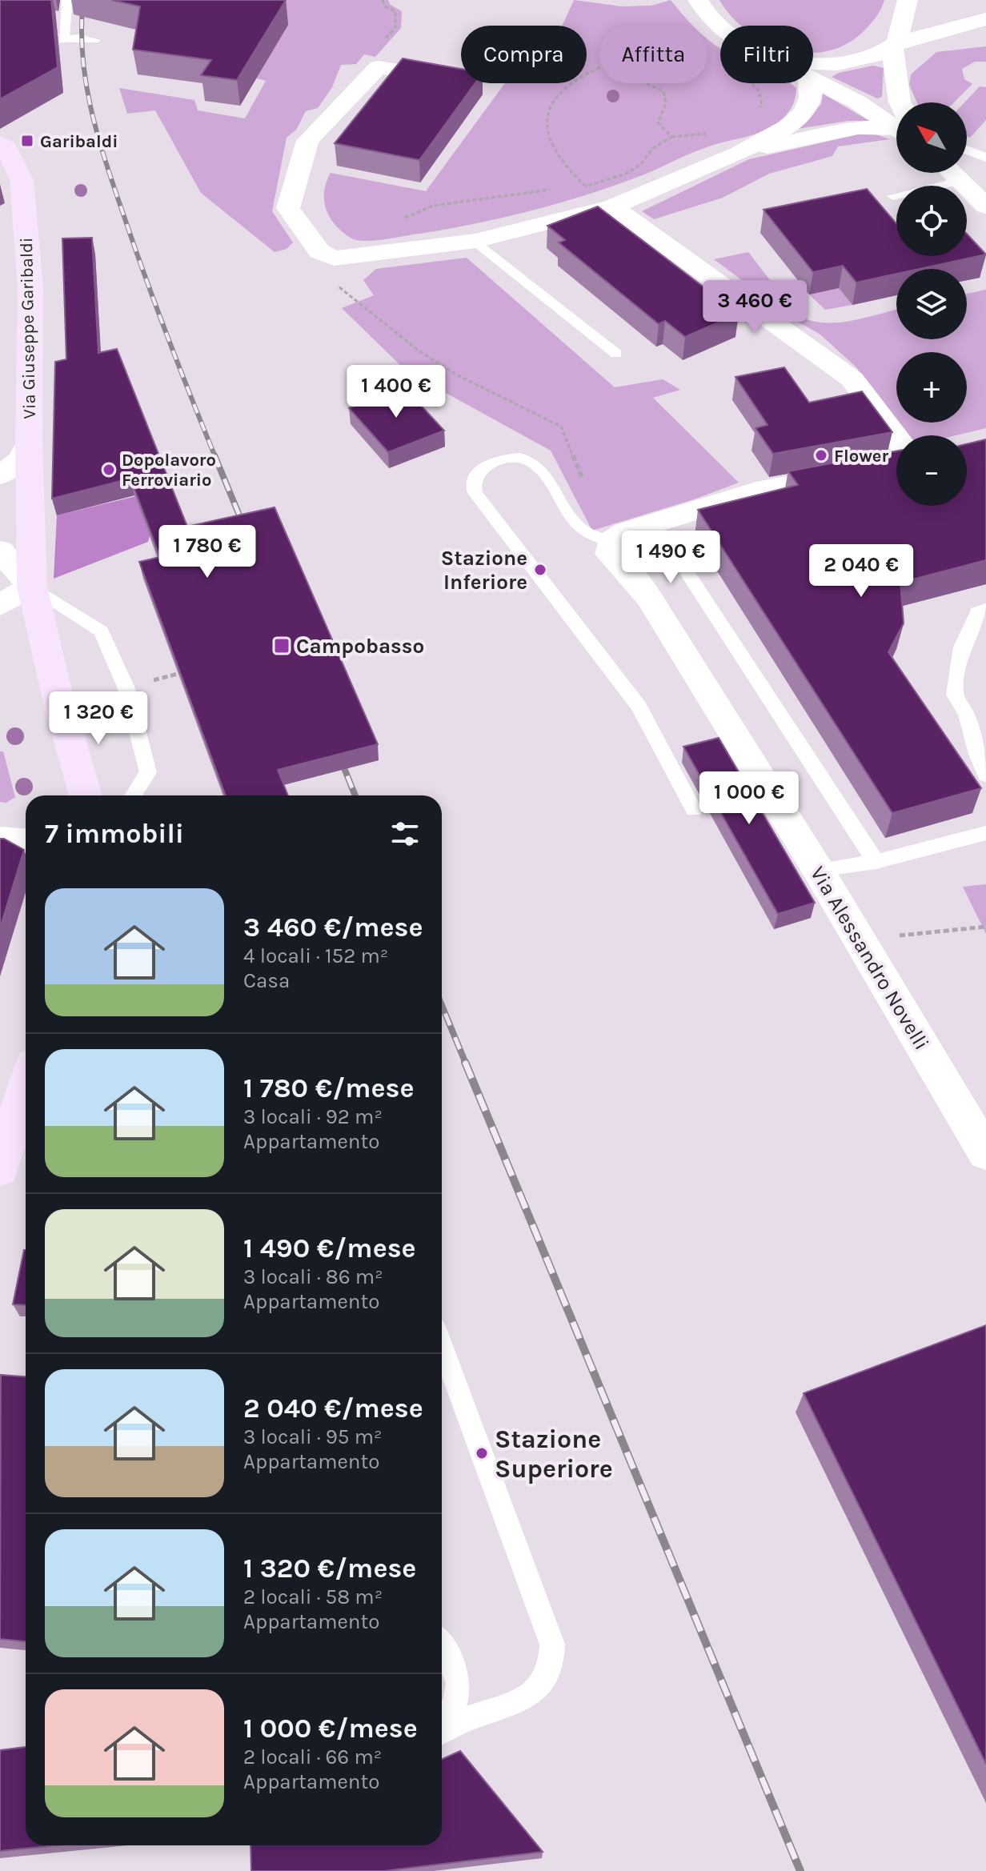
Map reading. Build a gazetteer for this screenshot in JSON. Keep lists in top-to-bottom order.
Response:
{
  "streets": {
    "main road": ["Via Giuseppe Garibaldi"],
    "street": ["Via Alessandro Novelli"]
  },
  "places": {
    "transit": ["Garibaldi", "Campobasso"],
    "other": [
      "Flower",
      "Dopolavoro Ferroviario",
      "Stazione Inferiore",
      "Stazione Superiore"
    ]
  },
  "north": "top left",
  "page": {
    "chip": ["Compra", "Affitta", "Filtri"],
    "map_buttons": ["+", "−"],
    "price": [
      "3 460 €",
      "1 400 €",
      "1 780 €",
      "1 490 €",
      "2 040 €",
      "1 320 €",
      "1 000 €"
    ],
    "heading": "7 immobili",
    "list": [
      {
        "name": "3 460 €/mese",
        "note": "4 locali · 152 m² · Casa"
      },
      {
        "name": "1 780 €/mese",
        "note": "3 locali · 92 m² · Appartamento"
      },
      {
        "name": "1 490 €/mese",
        "note": "3 locali · 86 m² · Appartamento"
      },
      {
        "name": "2 040 €/mese",
        "note": "3 locali · 95 m² · Appartamento"
      },
      {
        "name": "1 320 €/mese",
        "note": "2 locali · 58 m² · Appartamento"
      },
      {
        "name": "1 000 €/mese",
        "note": "2 locali · 66 m² · Appartamento"
      }
    ]
  }
}
